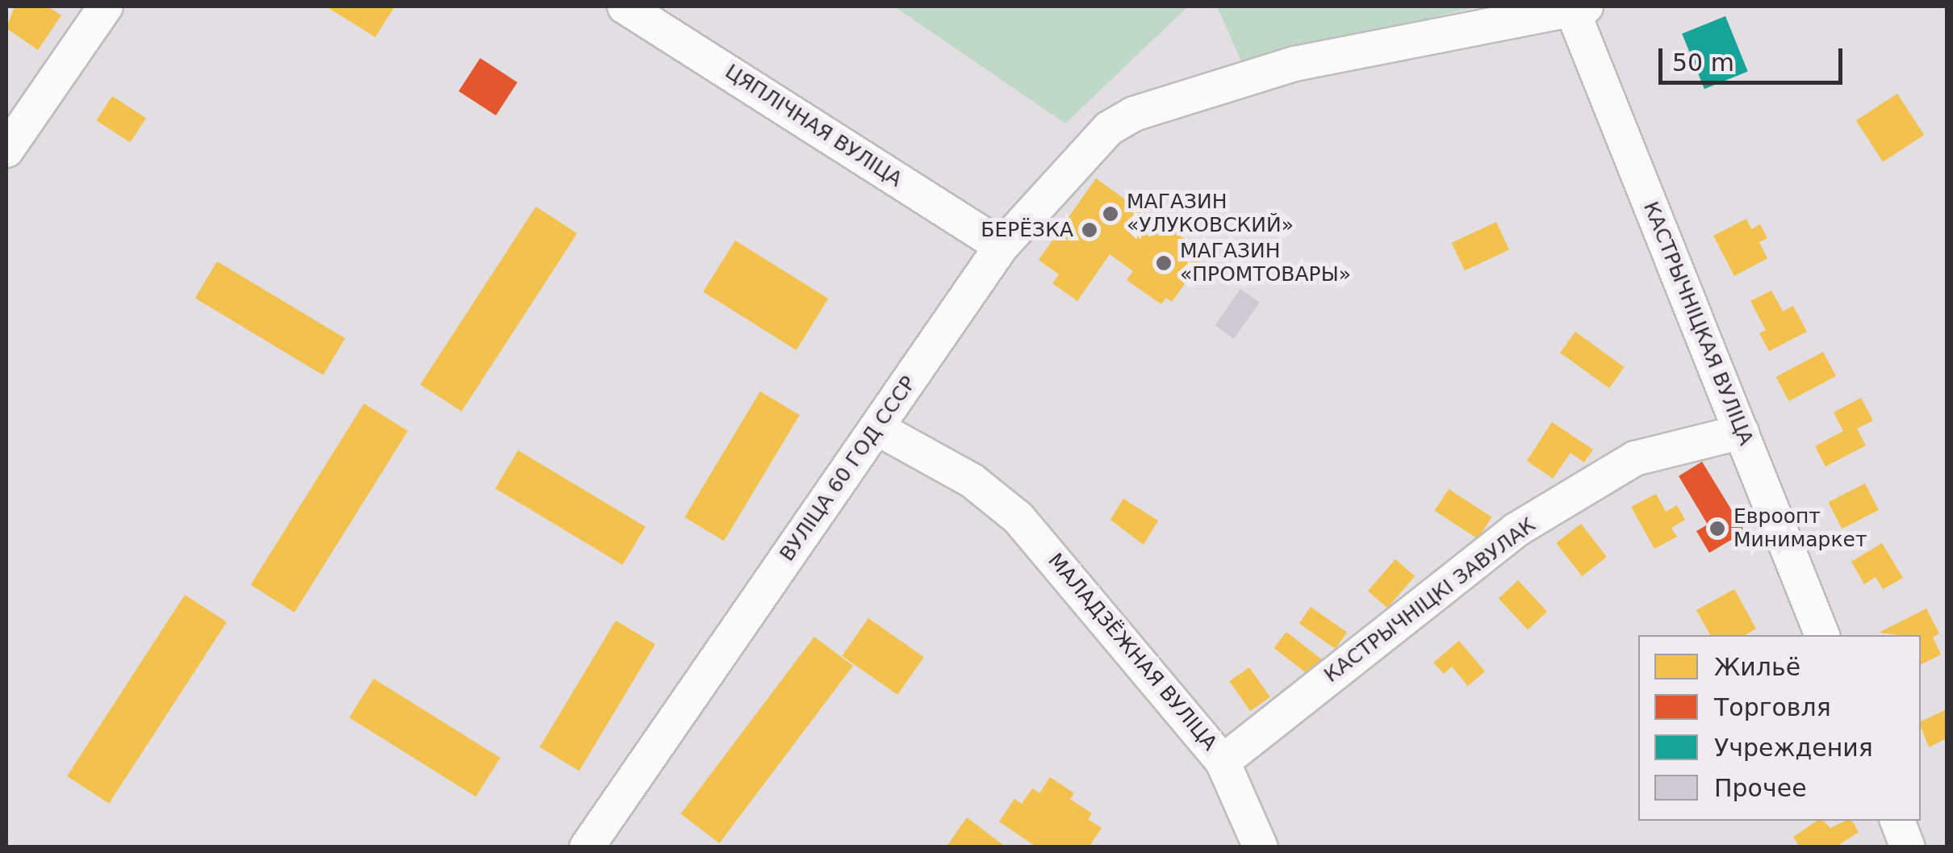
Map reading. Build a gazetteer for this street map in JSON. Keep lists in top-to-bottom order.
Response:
{
  "streets": {
    "street": [
      "ЦЯПЛІЧНАЯ ВУЛІЦА",
      "КАСТРЫЧНІЦКАЯ ВУЛІЦА",
      "ВУЛІЦА 60 ГОД СССР",
      "КАСТРЫЧНІЦКІ ЗАВУЛАК",
      "МАЛАДЗЁЖНАЯ ВУЛІЦА"
    ]
  },
  "crossings": [
    ["ЦЯПЛІЧНАЯ ВУЛІЦА", "ВУЛІЦА 60 ГОД СССР"],
    ["КАСТРЫЧНІЦКАЯ ВУЛІЦА", "ВУЛІЦА 60 ГОД СССР"],
    ["КАСТРЫЧНІЦКАЯ ВУЛІЦА", "КАСТРЫЧНІЦКІ ЗАВУЛАК"],
    ["ВУЛІЦА 60 ГОД СССР", "МАЛАДЗЁЖНАЯ ВУЛІЦА"],
    ["КАСТРЫЧНІЦКІ ЗАВУЛАК", "МАЛАДЗЁЖНАЯ ВУЛІЦА"]
  ],
  "places": [
    "МАГАЗИН «УЛУКОВСКИЙ»",
    "БЕРЁЗКА",
    "МАГАЗИН «ПРОМТОВАРЫ»",
    "Евроопт Минимаркет"
  ],
  "legend": [
    "Жильё",
    "Торговля",
    "Учреждения",
    "Прочее"
  ],
  "scale_bar": "50 m"
}
